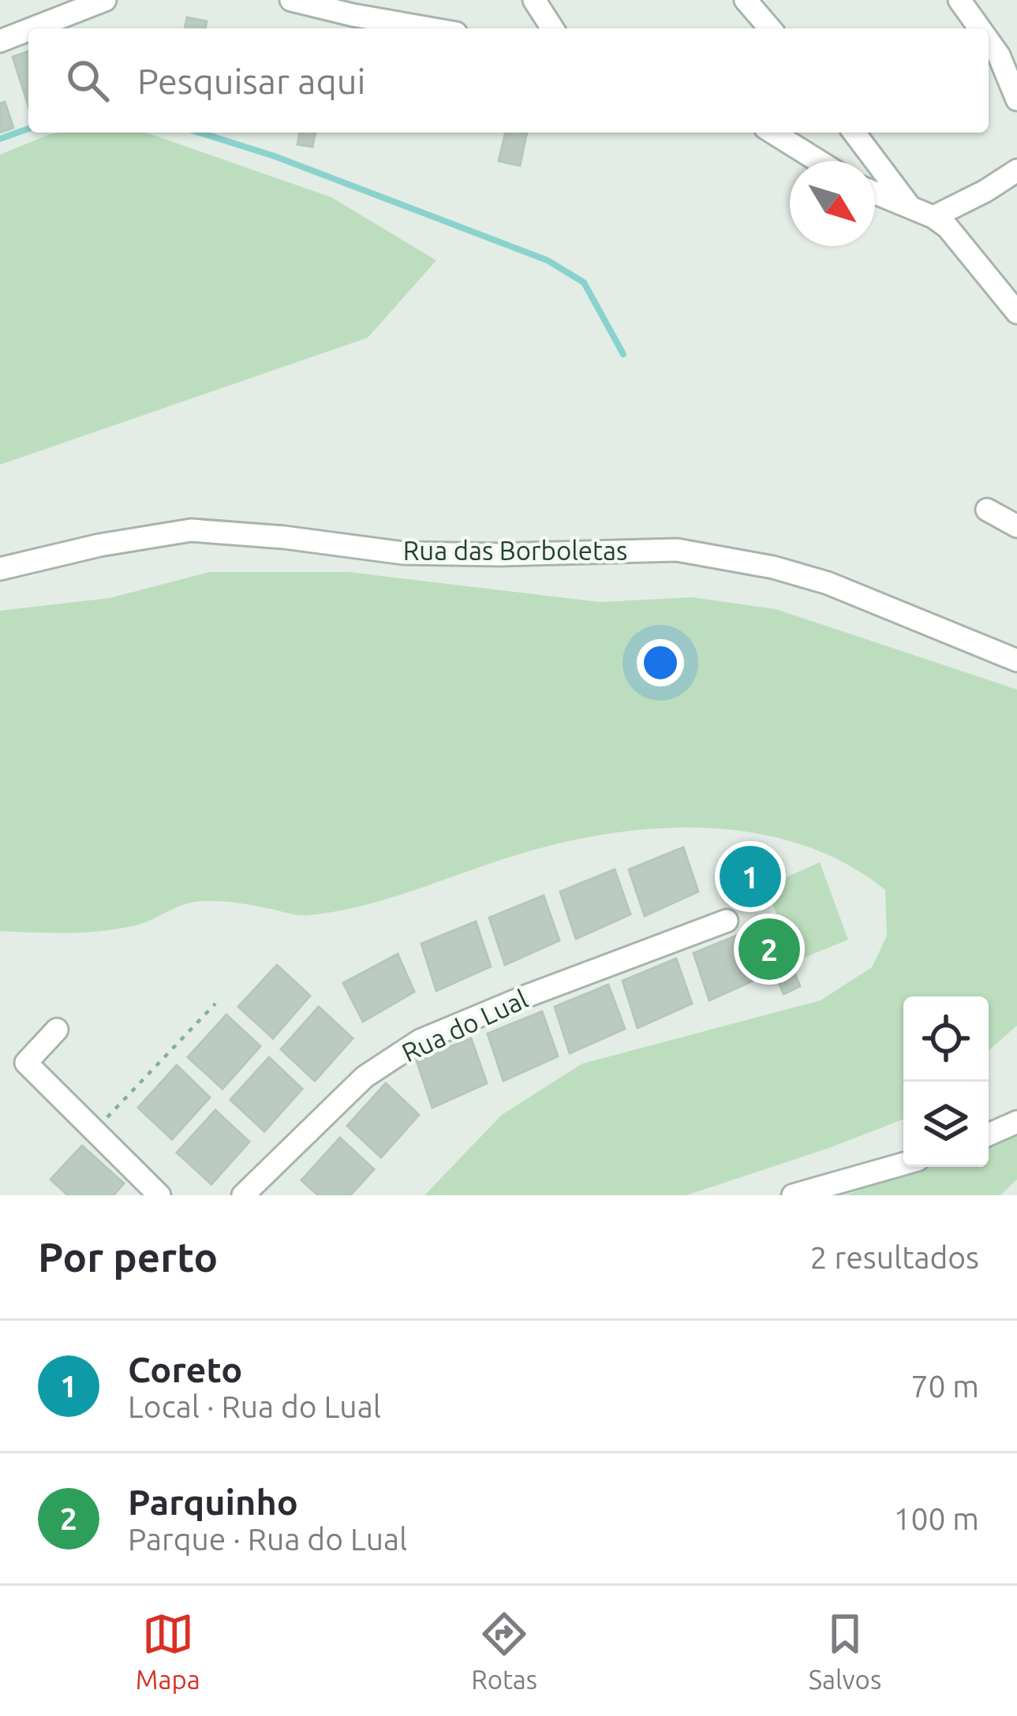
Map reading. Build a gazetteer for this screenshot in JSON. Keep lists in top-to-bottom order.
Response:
{
  "streets": {
    "street": ["Rua das Borboletas", "Rua do Lual"]
  },
  "north": "bottom right",
  "page": {
    "search": "Pesquisar aqui",
    "pins": ["1", "2"],
    "heading": ["Por perto", "2 resultados"],
    "list": [
      {
        "mark": "1",
        "name": "Coreto",
        "note": "Local · Rua do Lual",
        "value": "70 m"
      },
      {
        "mark": "2",
        "name": "Parquinho",
        "note": "Parque · Rua do Lual",
        "value": "100 m"
      }
    ],
    "nav": ["Mapa", "Rotas", "Salvos"]
  }
}
